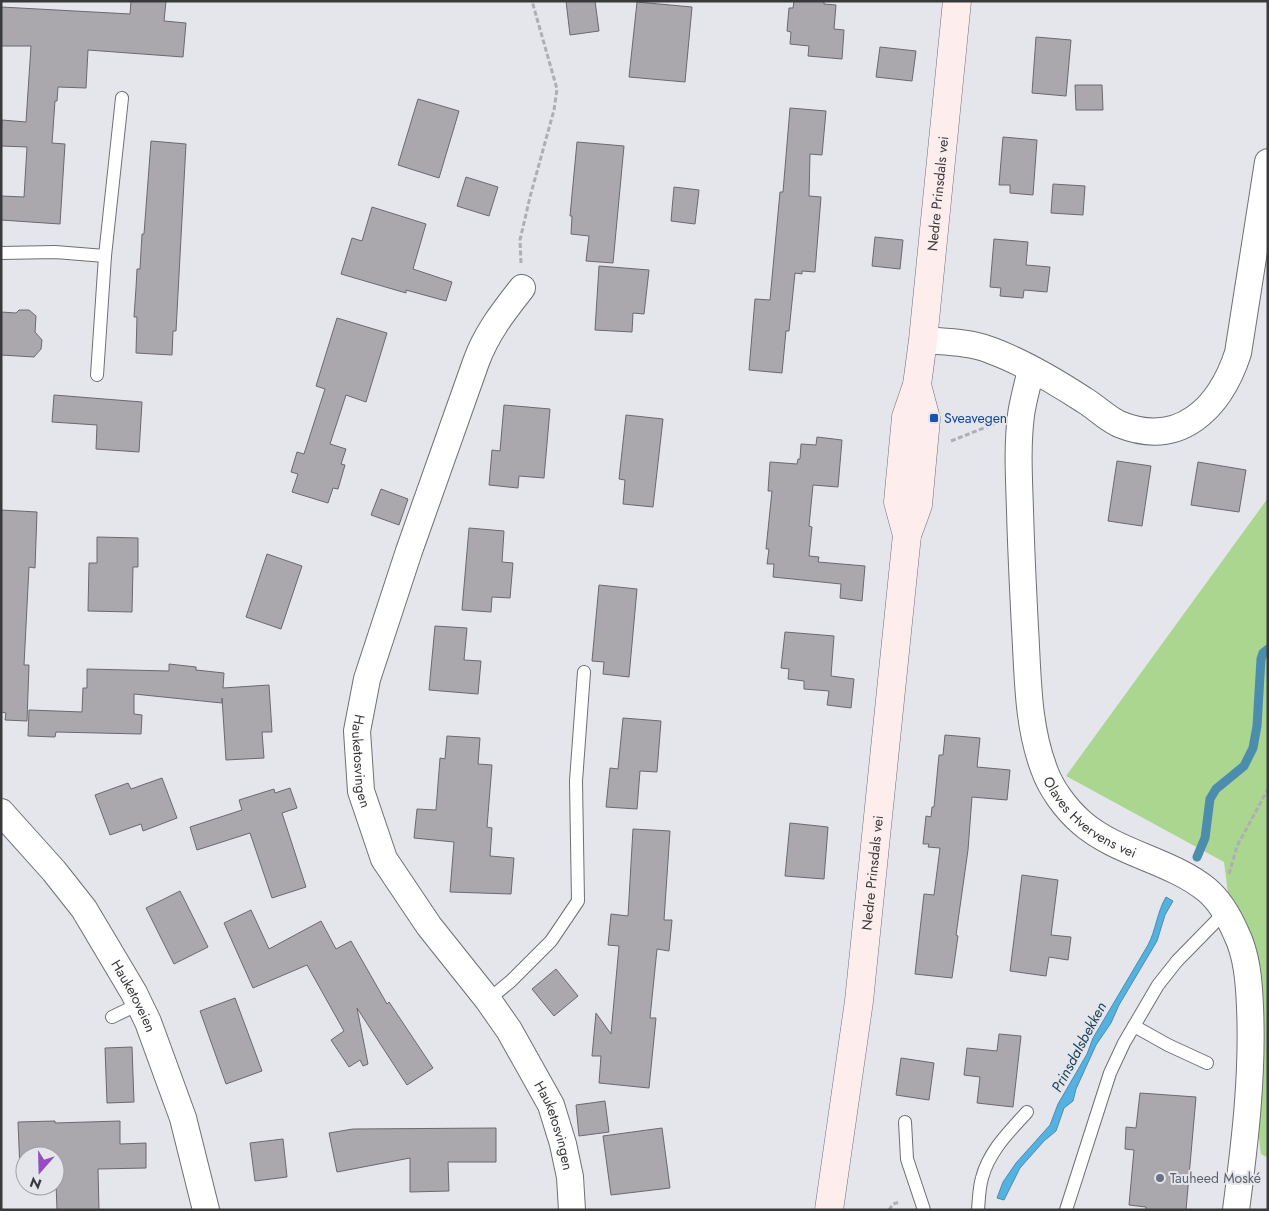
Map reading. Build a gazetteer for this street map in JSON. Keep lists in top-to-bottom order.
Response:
{
  "streets": {
    "main road": ["Nedre Prinsdals vei"],
    "street": ["Hauketosvingen", "Olaves Hvervens vei", "Hauketoveien"]
  },
  "water": ["Prinsdalsbekken"],
  "places": {
    "transit": ["Sveavegen"],
    "other": ["Tauheed Moské"]
  },
  "north": "bottom"
}
